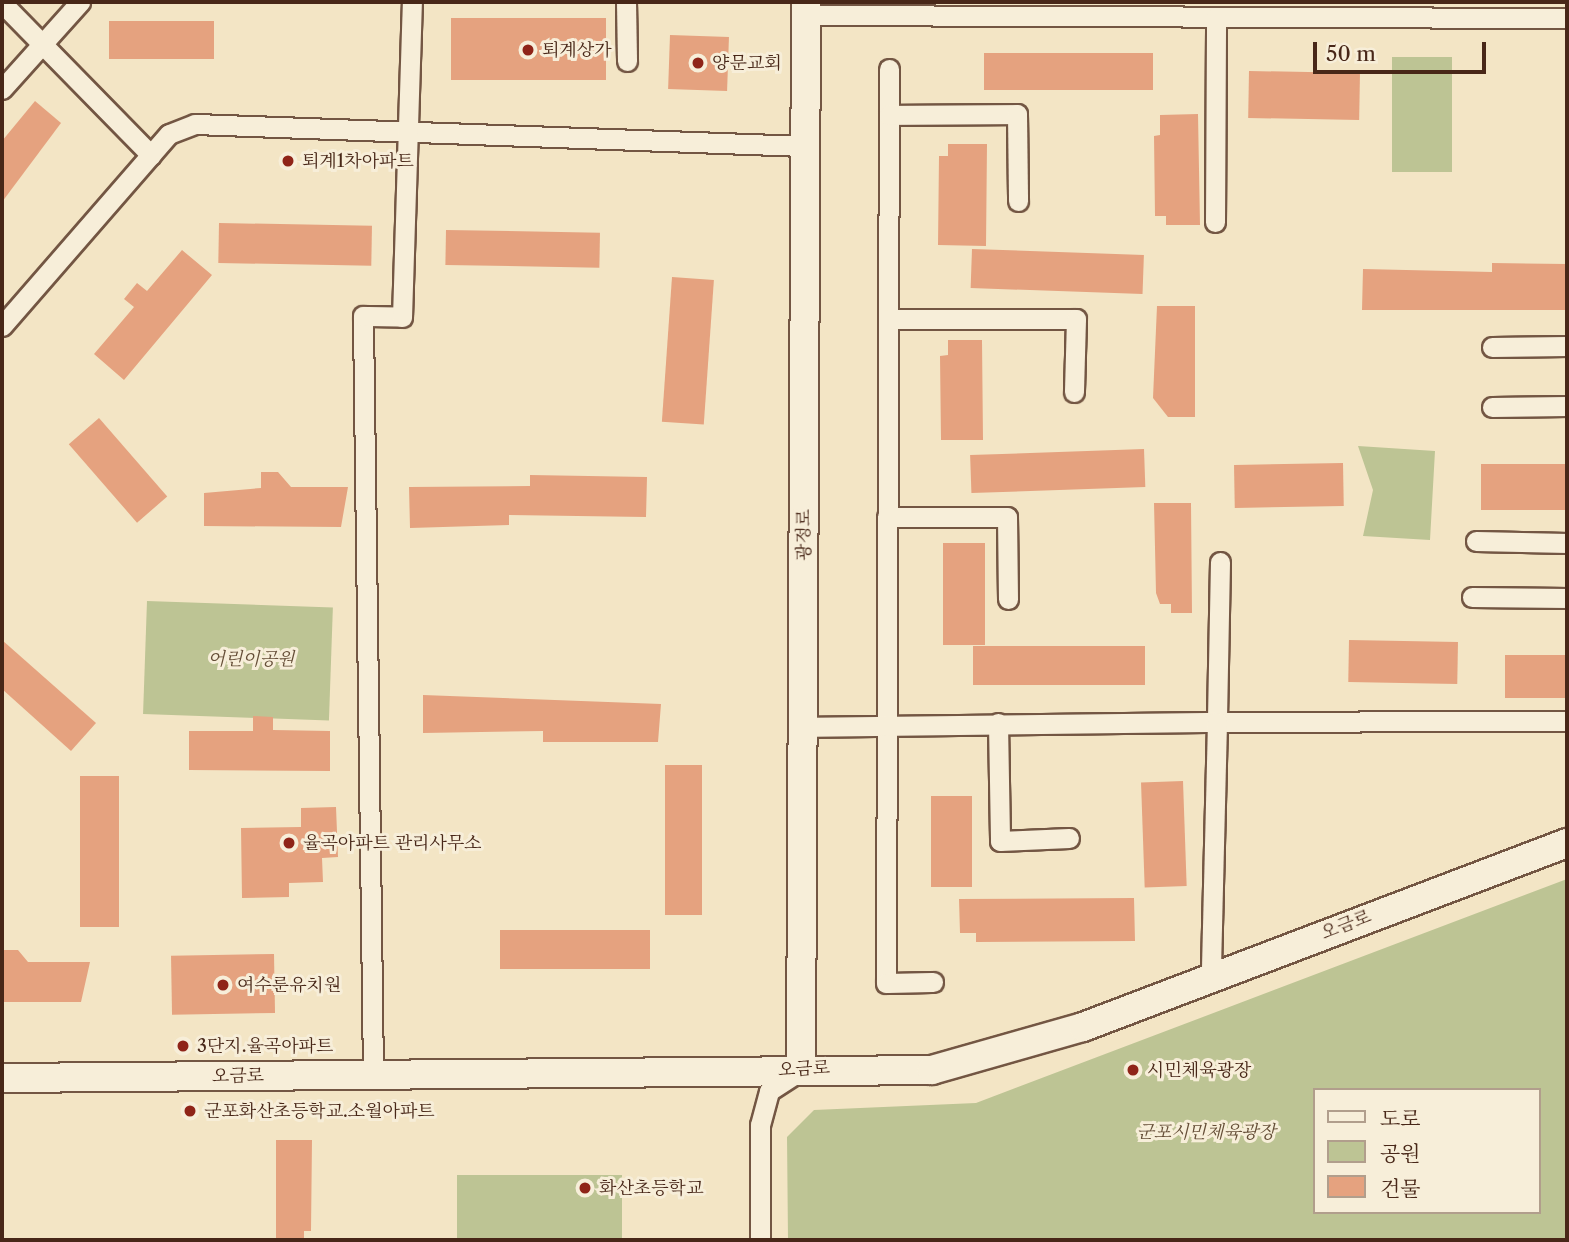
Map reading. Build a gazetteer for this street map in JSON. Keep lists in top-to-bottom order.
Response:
{
  "streets": {
    "street": ["광정로", "오금로"]
  },
  "crossings": [
    ["광정로", "오금로"]
  ],
  "parks": ["어린이공원", "군포시민체육광장"],
  "places": [
    "퇴계상가",
    "양문교회",
    "퇴계1차아파트",
    "율곡아파트 관리사무소",
    "여수룬유치원",
    "3단지.율곡아파트",
    "시민체육광장",
    "군포화산초등학교.소월아파트",
    "화산초등학교"
  ],
  "legend": ["도로", "공원", "건물"],
  "scale_bar": "50 m"
}
